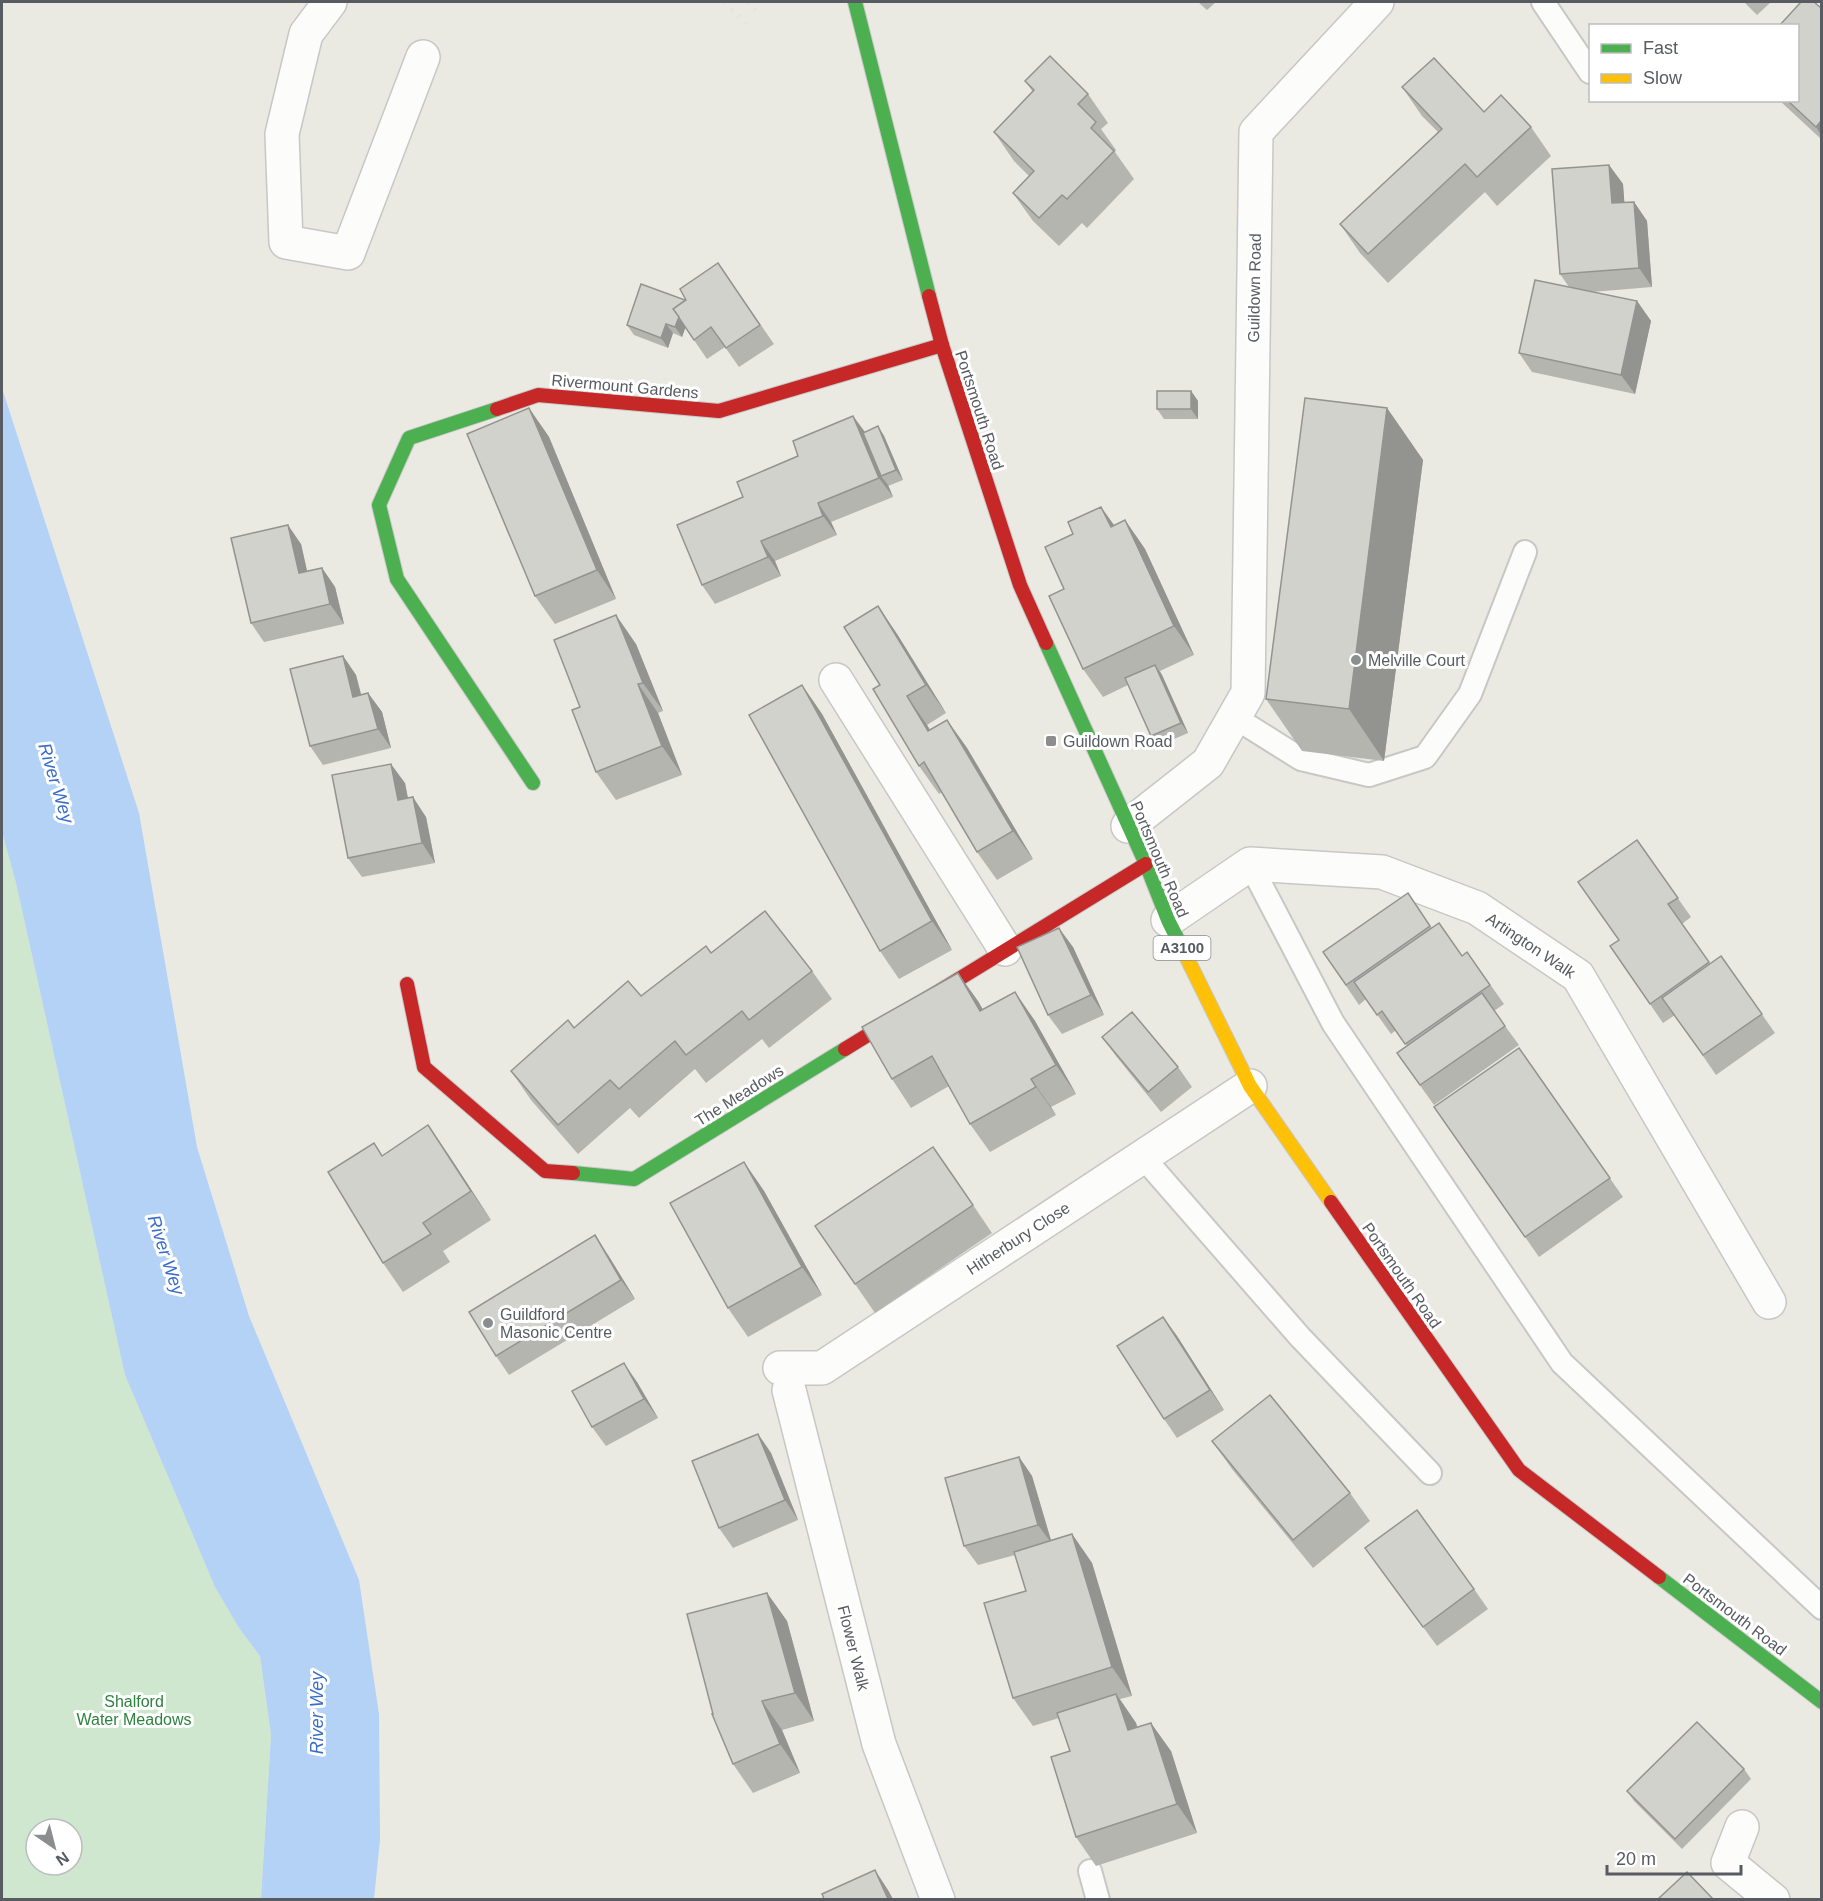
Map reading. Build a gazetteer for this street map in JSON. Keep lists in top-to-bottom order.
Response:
{
  "streets": {
    "main road": [
      "Rivermount Gardens",
      "Portsmouth Road",
      "A3100",
      "The Meadows"
    ],
    "street": [
      "Guildown Road",
      "Artington Walk",
      "Hitherbury Close",
      "Flower Walk"
    ]
  },
  "crossings": [
    ["Guildown Road", "Portsmouth Road"],
    ["Rivermount Gardens", "Portsmouth Road"],
    ["Portsmouth Road", "The Meadows"],
    ["Portsmouth Road", "Hitherbury Close"],
    ["Hitherbury Close", "Flower Walk"]
  ],
  "water": ["River Wey"],
  "parks": ["Shalford Water Meadows"],
  "places": {
    "other": ["Melville Court", "Guildford Masonic Centre"],
    "transit": ["Guildown Road"]
  },
  "legend": ["Fast", "Slow"],
  "scale_bar": "20 m",
  "north": "bottom right"
}
